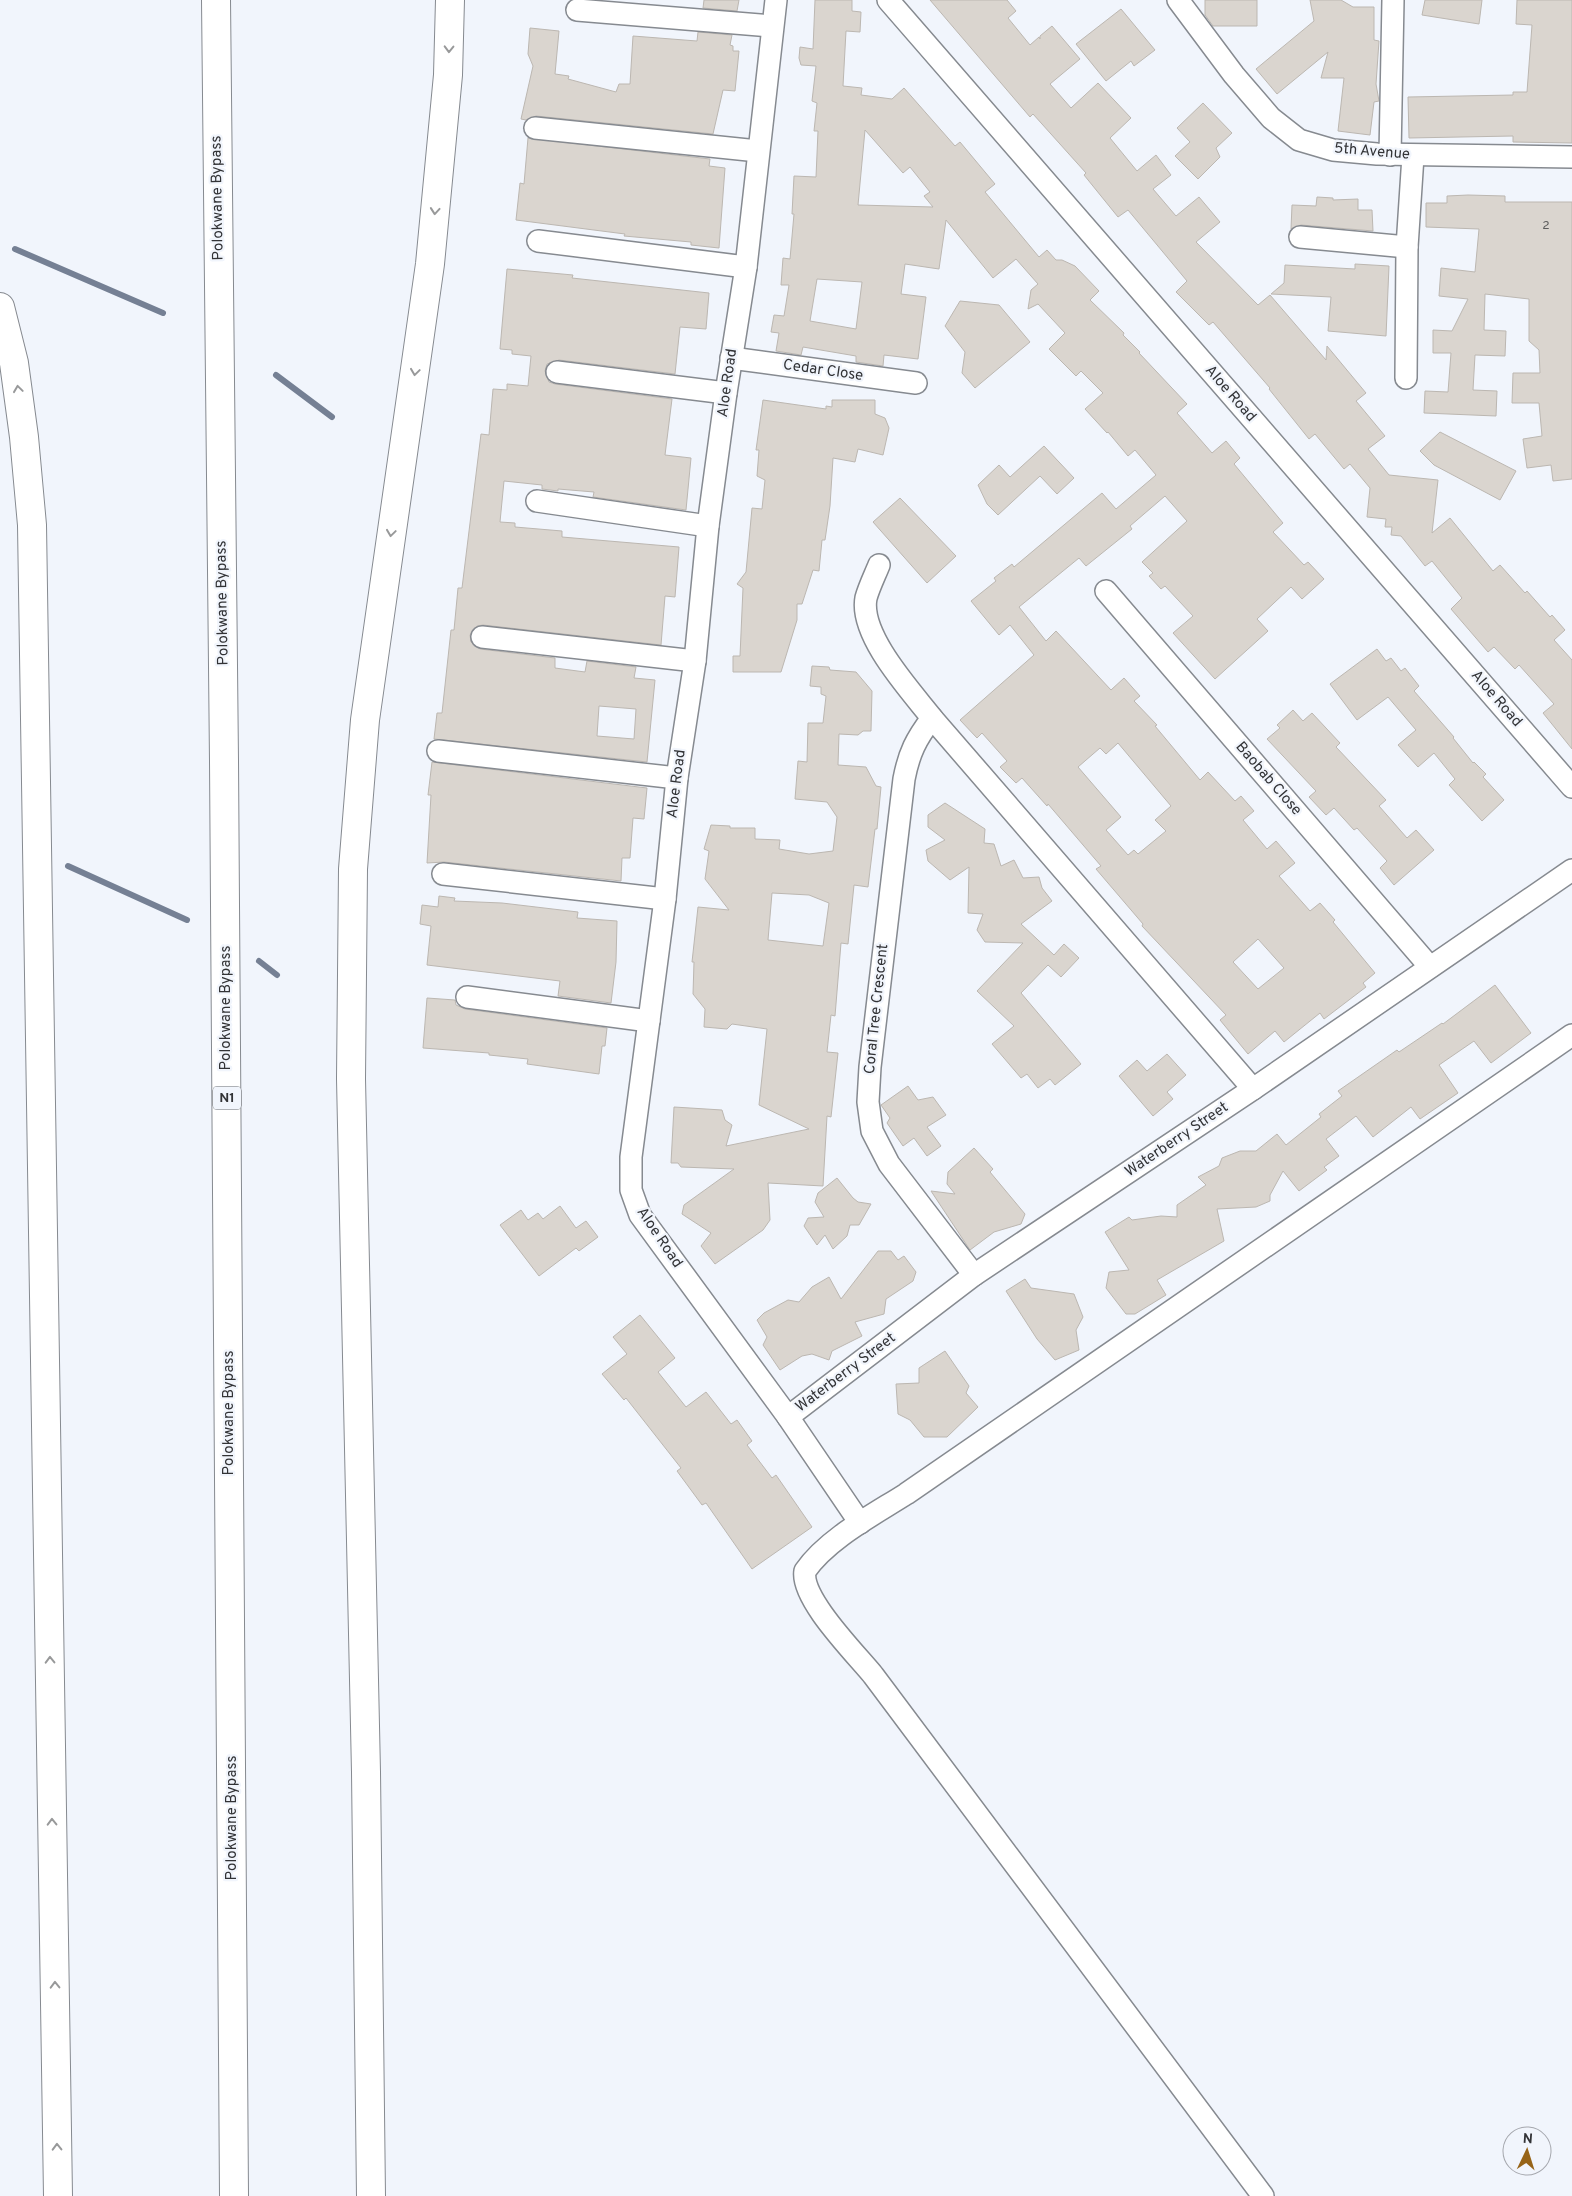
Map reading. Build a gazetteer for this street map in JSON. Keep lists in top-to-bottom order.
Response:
{
  "streets": {
    "main road": ["Polokwane Bypass", "N1"],
    "street": [
      "5th Avenue",
      "Cedar Close",
      "Aloe Road",
      "Baobab Close",
      "Coral Tree Crescent",
      "Waterberry Street"
    ]
  },
  "crossings": [
    ["Cedar Close", "Aloe Road"],
    ["Aloe Road", "Waterberry Street"],
    ["Baobab Close", "Waterberry Street"],
    ["Coral Tree Crescent", "Waterberry Street"]
  ],
  "house_numbers": ["2"],
  "north": "top"
}
